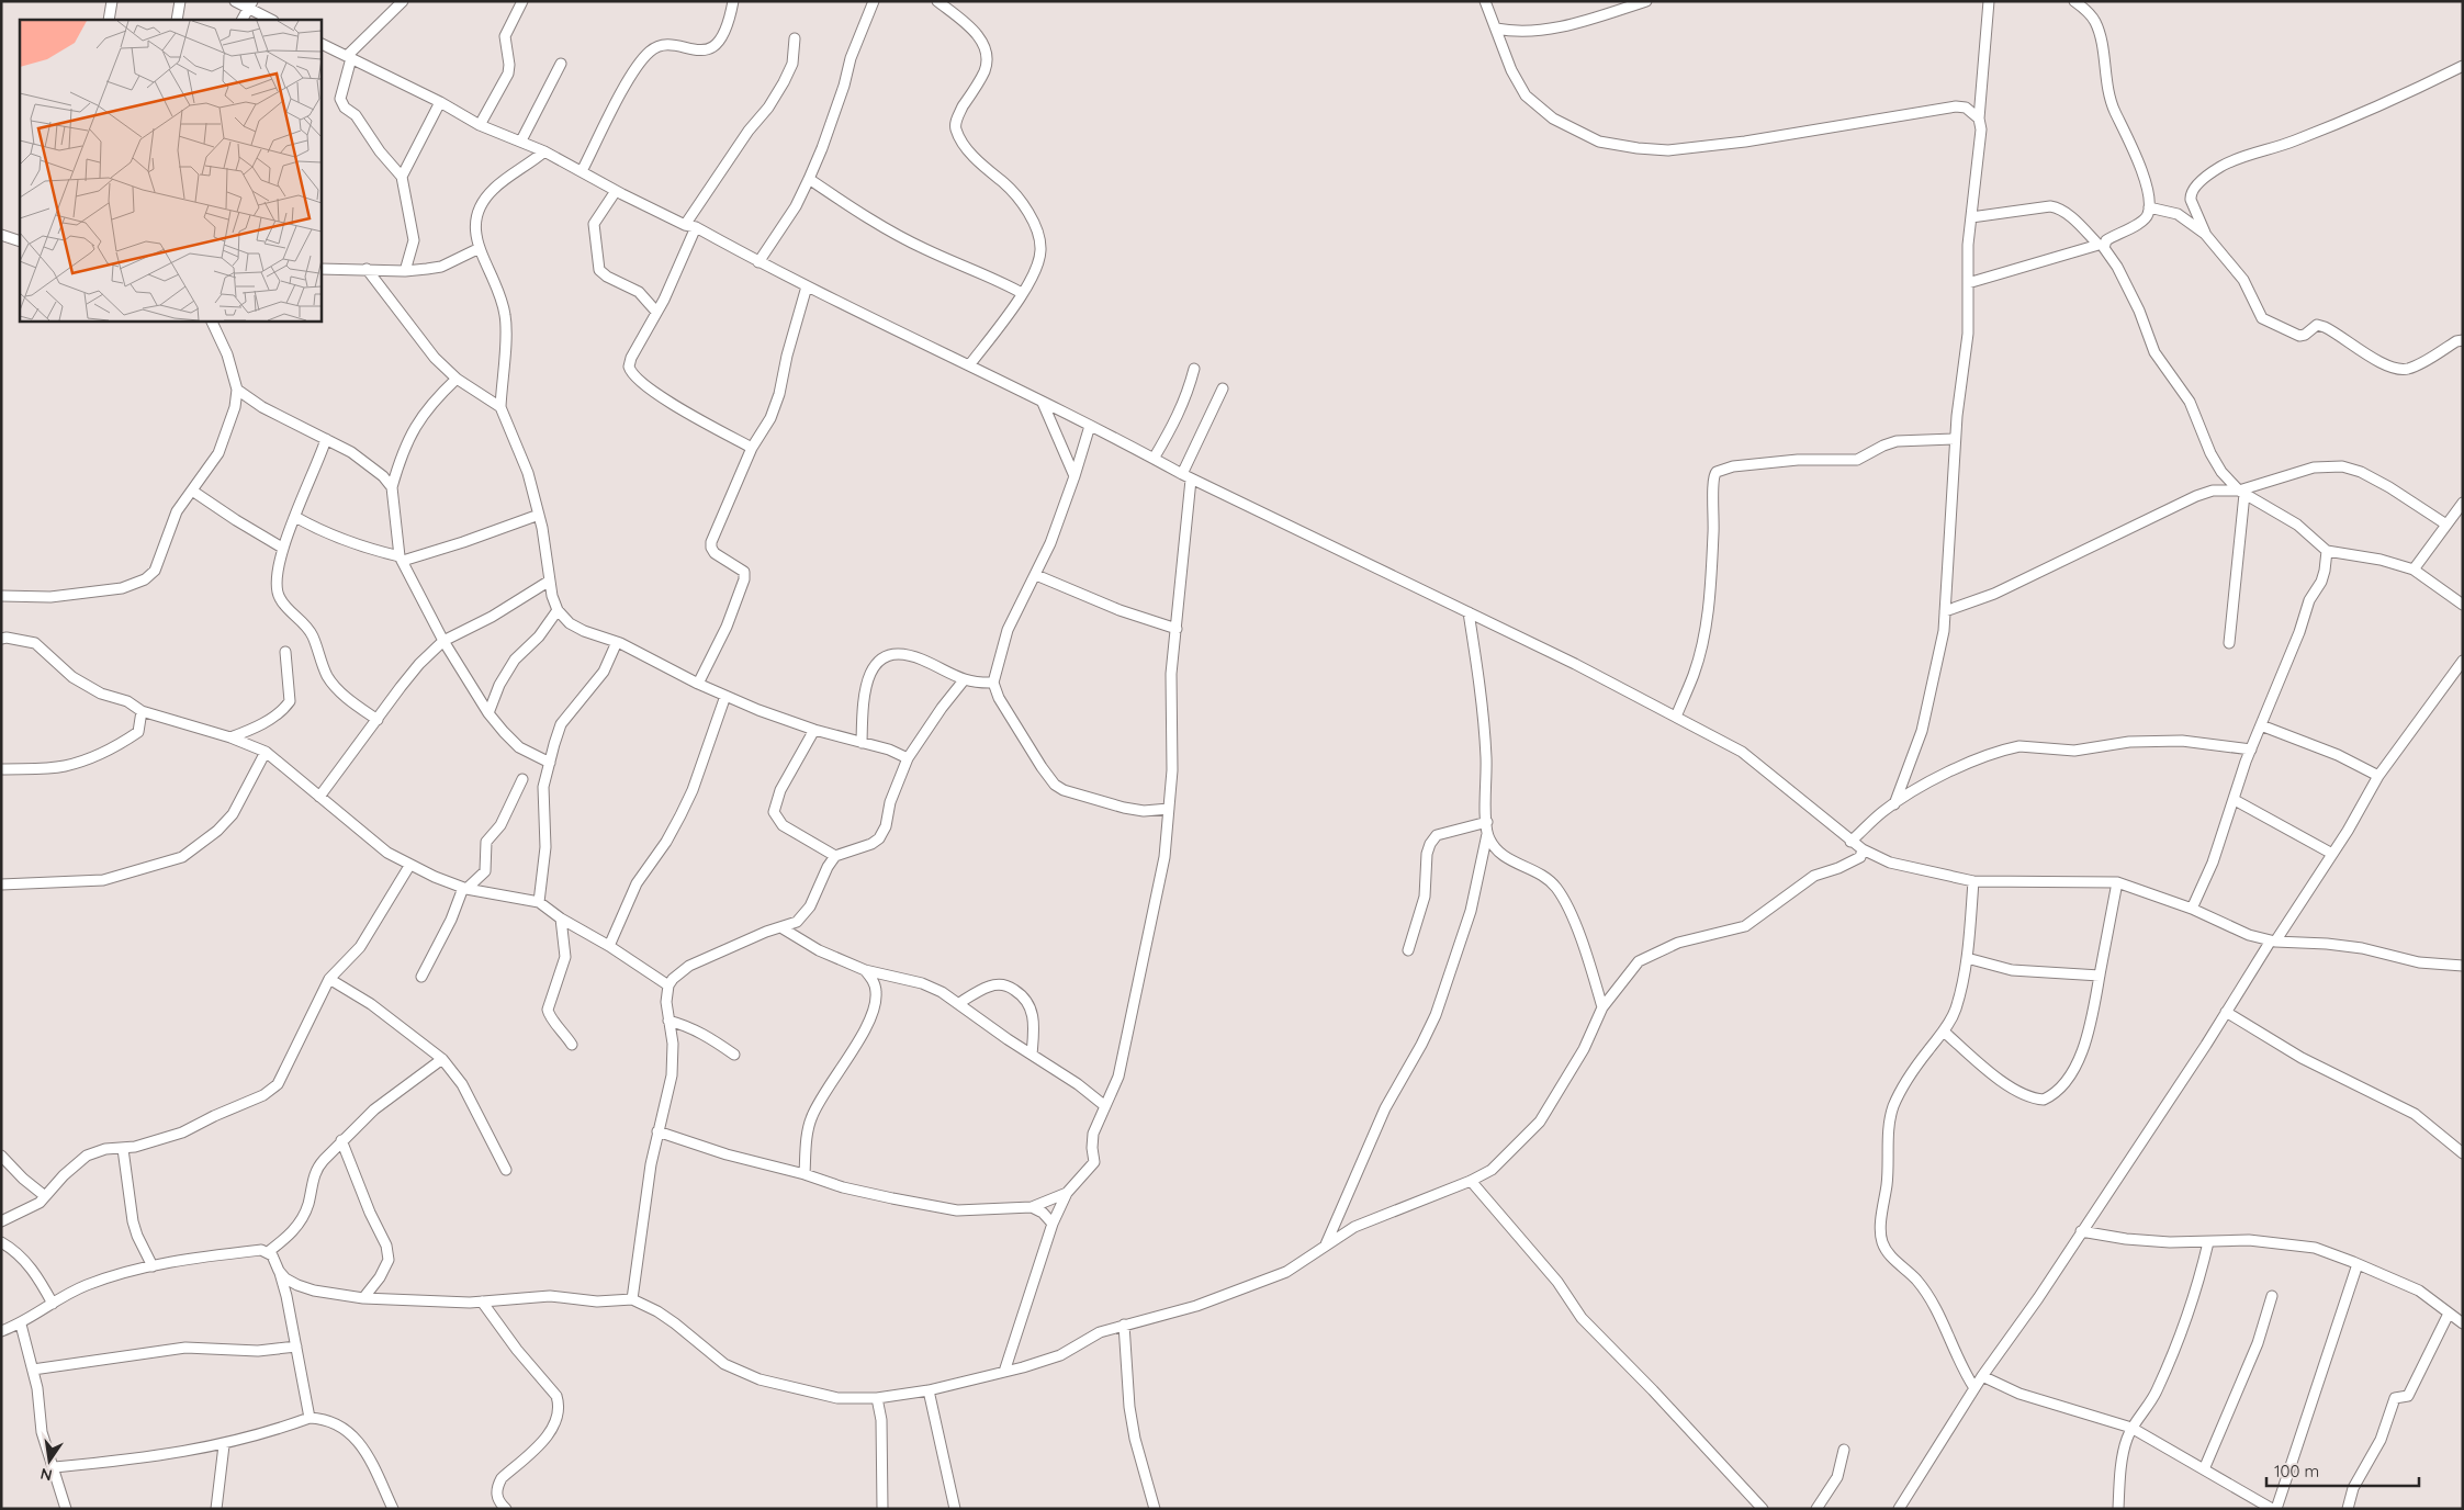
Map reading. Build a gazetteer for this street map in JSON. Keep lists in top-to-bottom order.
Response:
{
  "scale_bar": "100 m",
  "north": "bottom"
}
